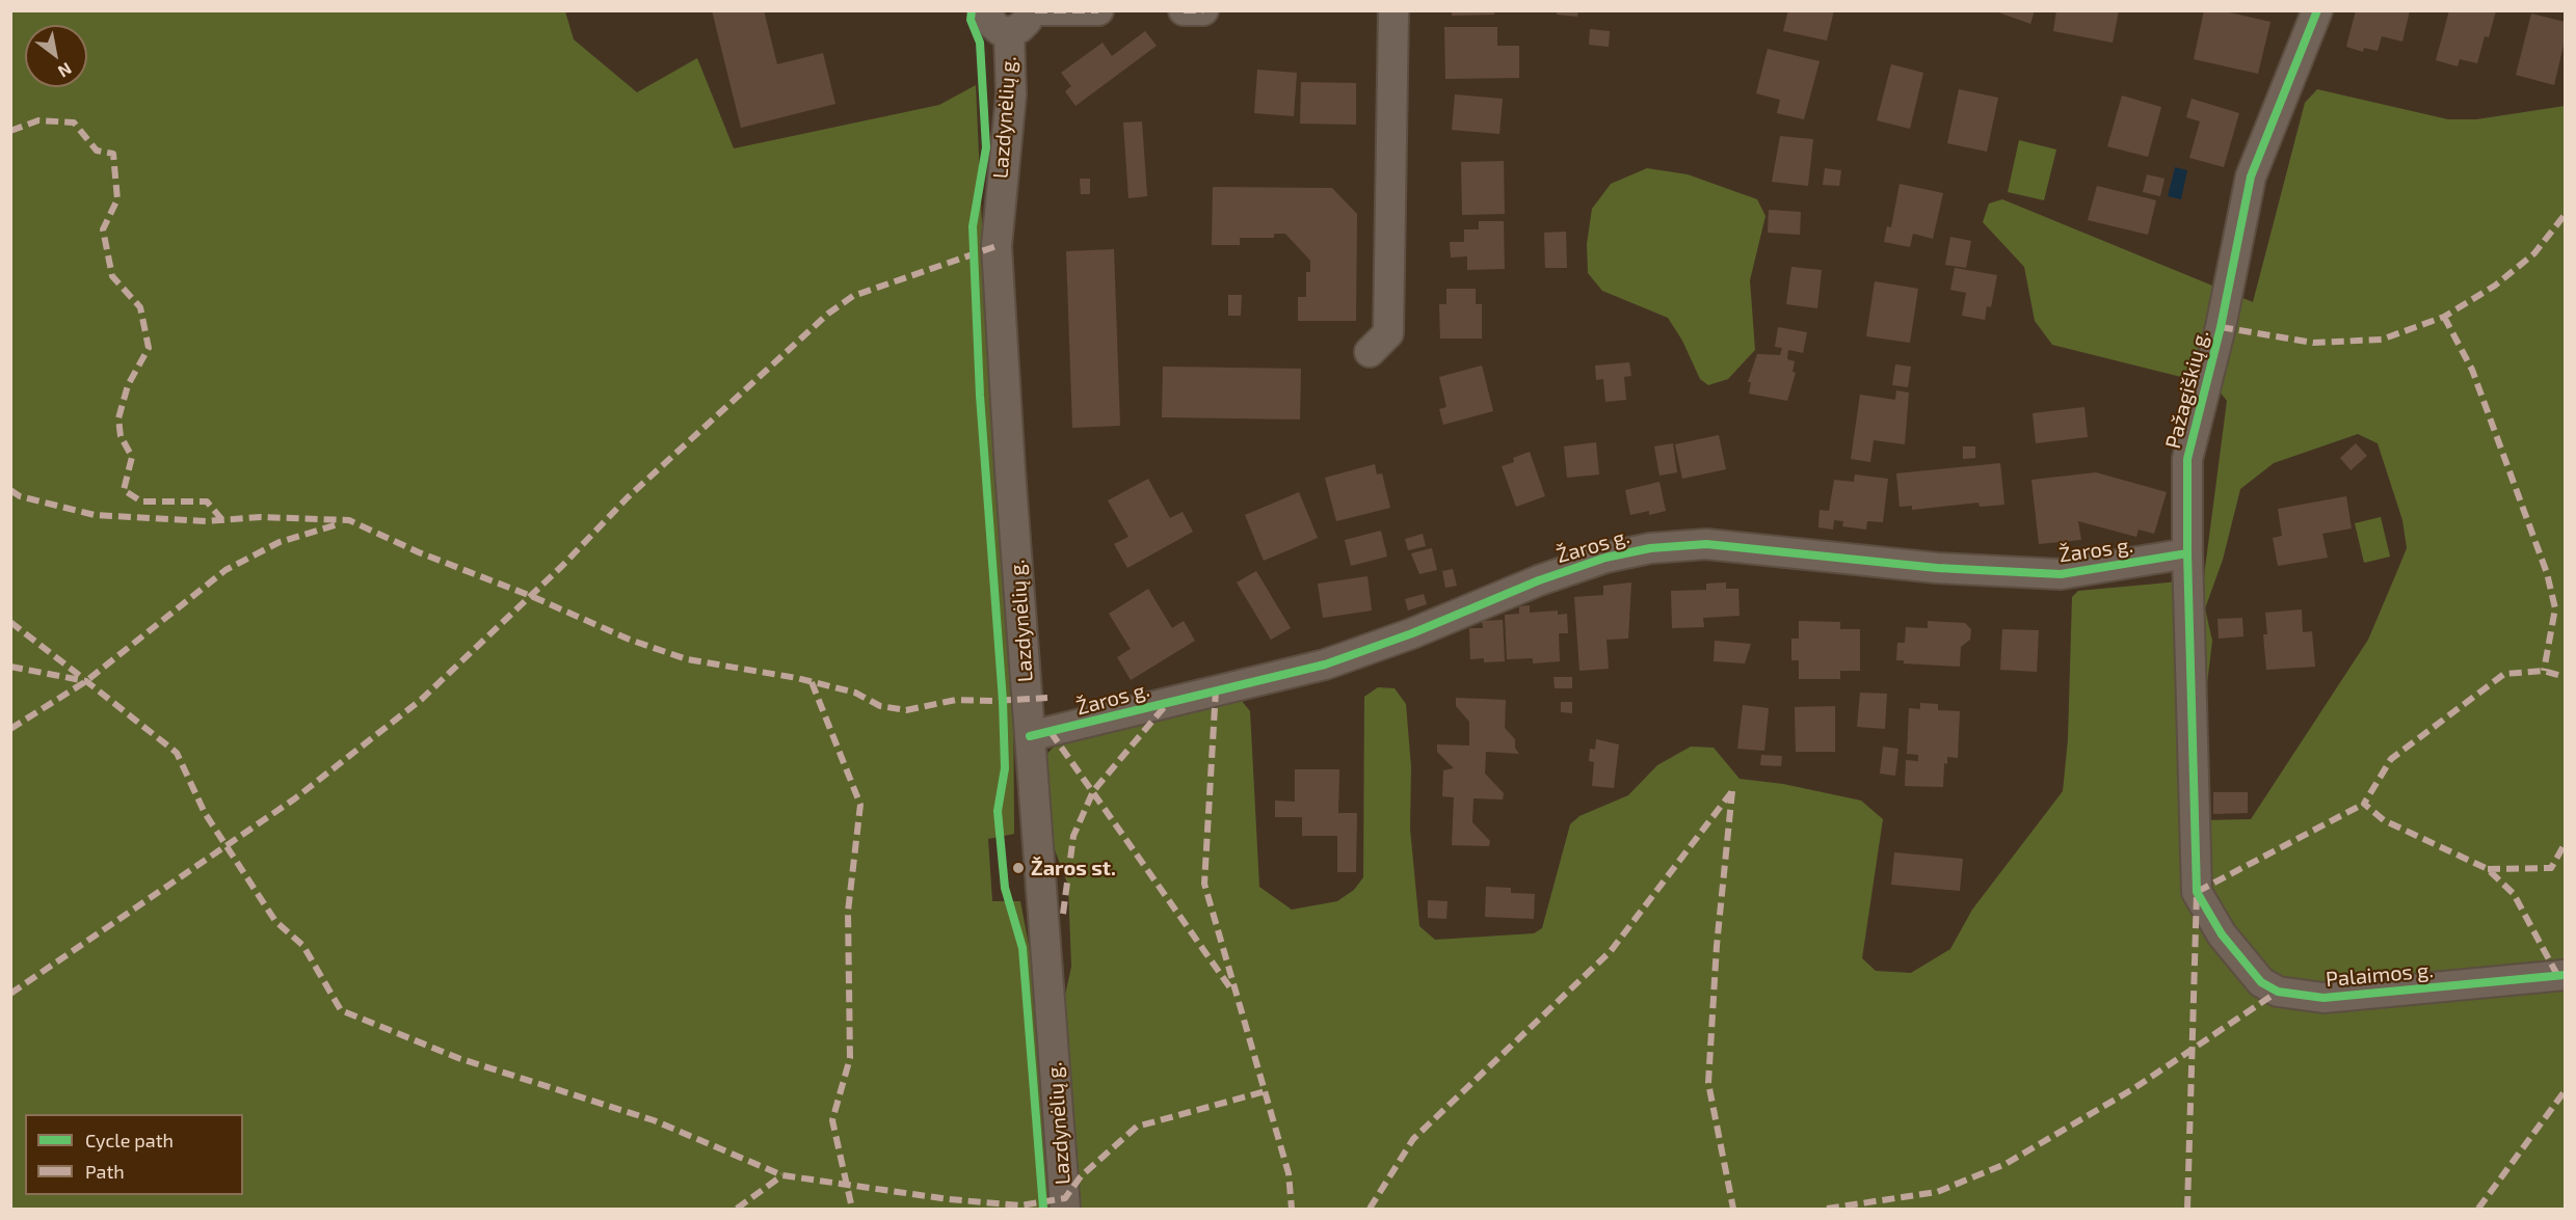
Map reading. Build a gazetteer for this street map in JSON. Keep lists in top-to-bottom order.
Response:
{
  "streets": {
    "street": [
      "Lazdynėlių g.",
      "Pažagiškių g.",
      "Žaros g.",
      "Palaimos g."
    ]
  },
  "crossings": [
    ["Lazdynėlių g.", "Žaros g."],
    ["Pažagiškių g.", "Žaros g."],
    ["Pažagiškių g.", "Palaimos g."]
  ],
  "places": ["Žaros st."],
  "legend": ["Cycle path", "Path"],
  "north": "bottom right"
}
